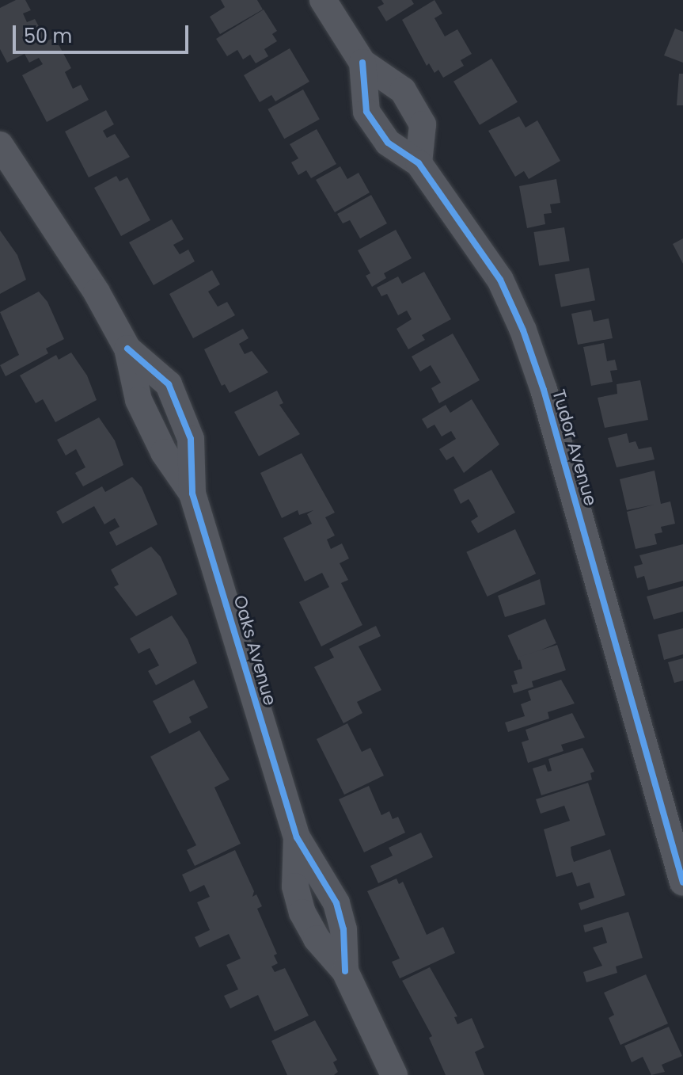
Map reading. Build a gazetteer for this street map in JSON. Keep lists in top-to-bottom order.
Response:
{
  "streets": {
    "street": ["Tudor Avenue", "Oaks Avenue"]
  },
  "scale_bar": "50 m"
}
